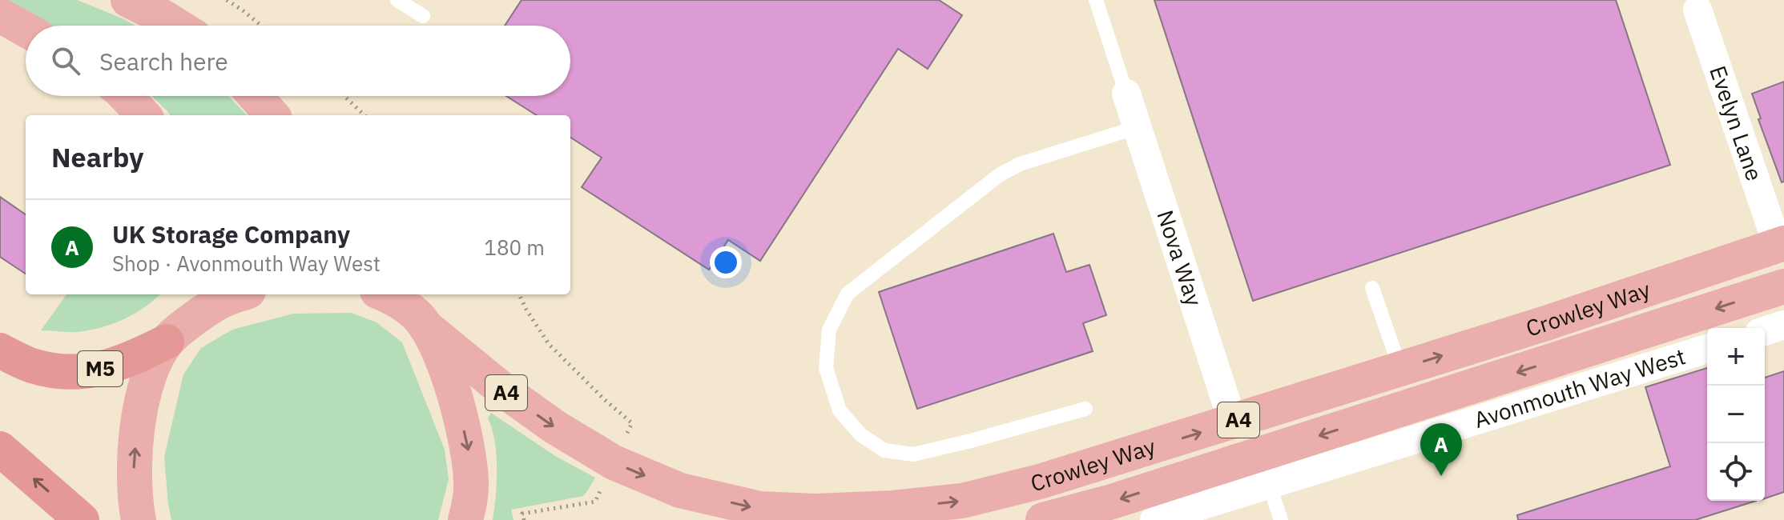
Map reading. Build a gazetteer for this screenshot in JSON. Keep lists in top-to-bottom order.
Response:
{
  "streets": {
    "highway": ["Crowley Way", "M5", "A4"],
    "street": ["Evelyn Lane", "Nova Way", "Avonmouth Way West"]
  },
  "crossings": [
    ["Evelyn Lane", "Crowley Way"],
    ["Nova Way", "Crowley Way"]
  ],
  "page": {
    "search": "Search here",
    "heading": "Nearby",
    "list": [
      {
        "mark": "A",
        "name": "UK Storage Company",
        "note": "Shop · Avonmouth Way West",
        "value": "180 m"
      }
    ],
    "map_buttons": ["+", "−"],
    "pins": "A"
  }
}
